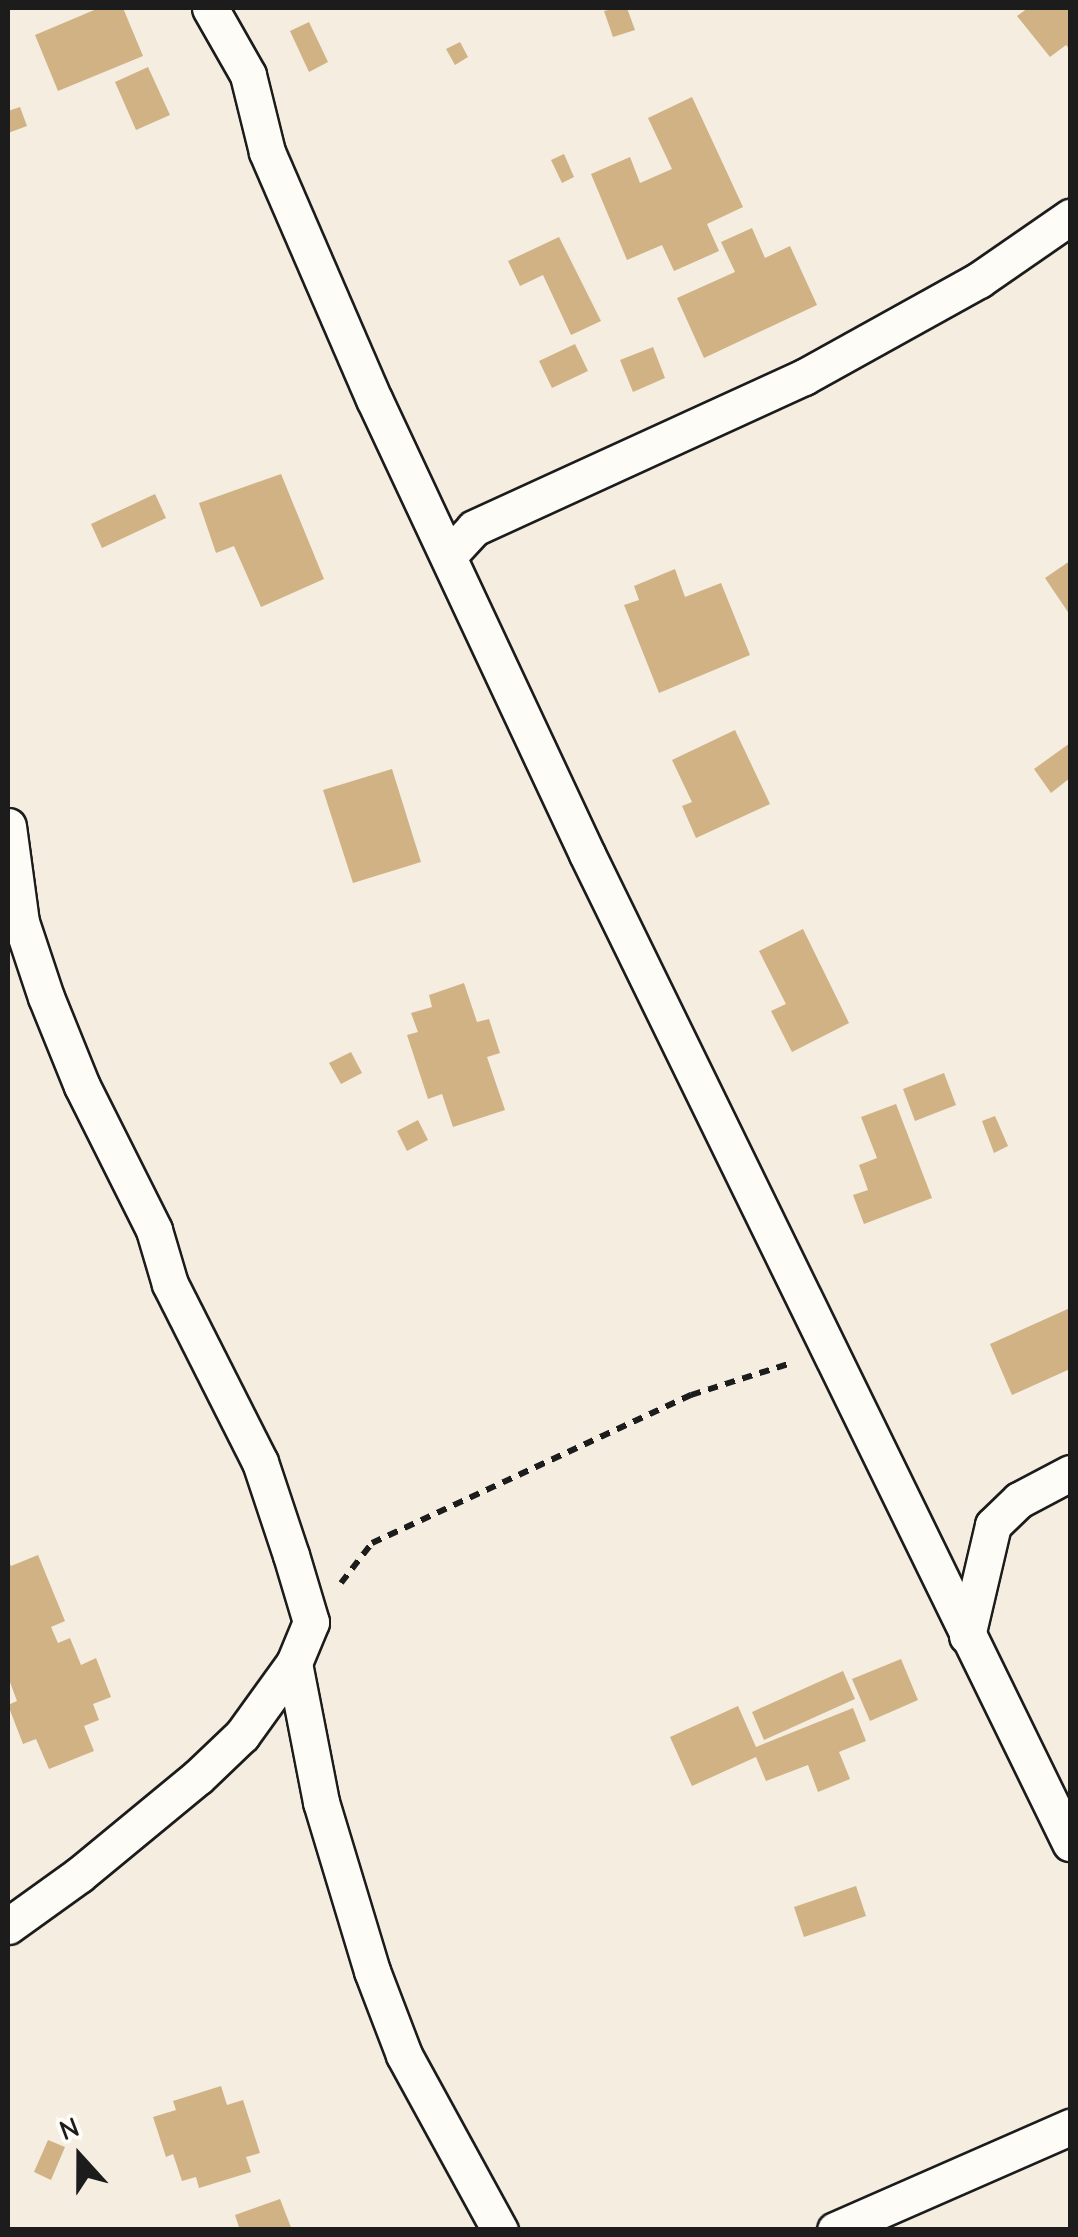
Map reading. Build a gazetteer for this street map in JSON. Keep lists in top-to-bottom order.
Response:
{
  "north": "top"
}
